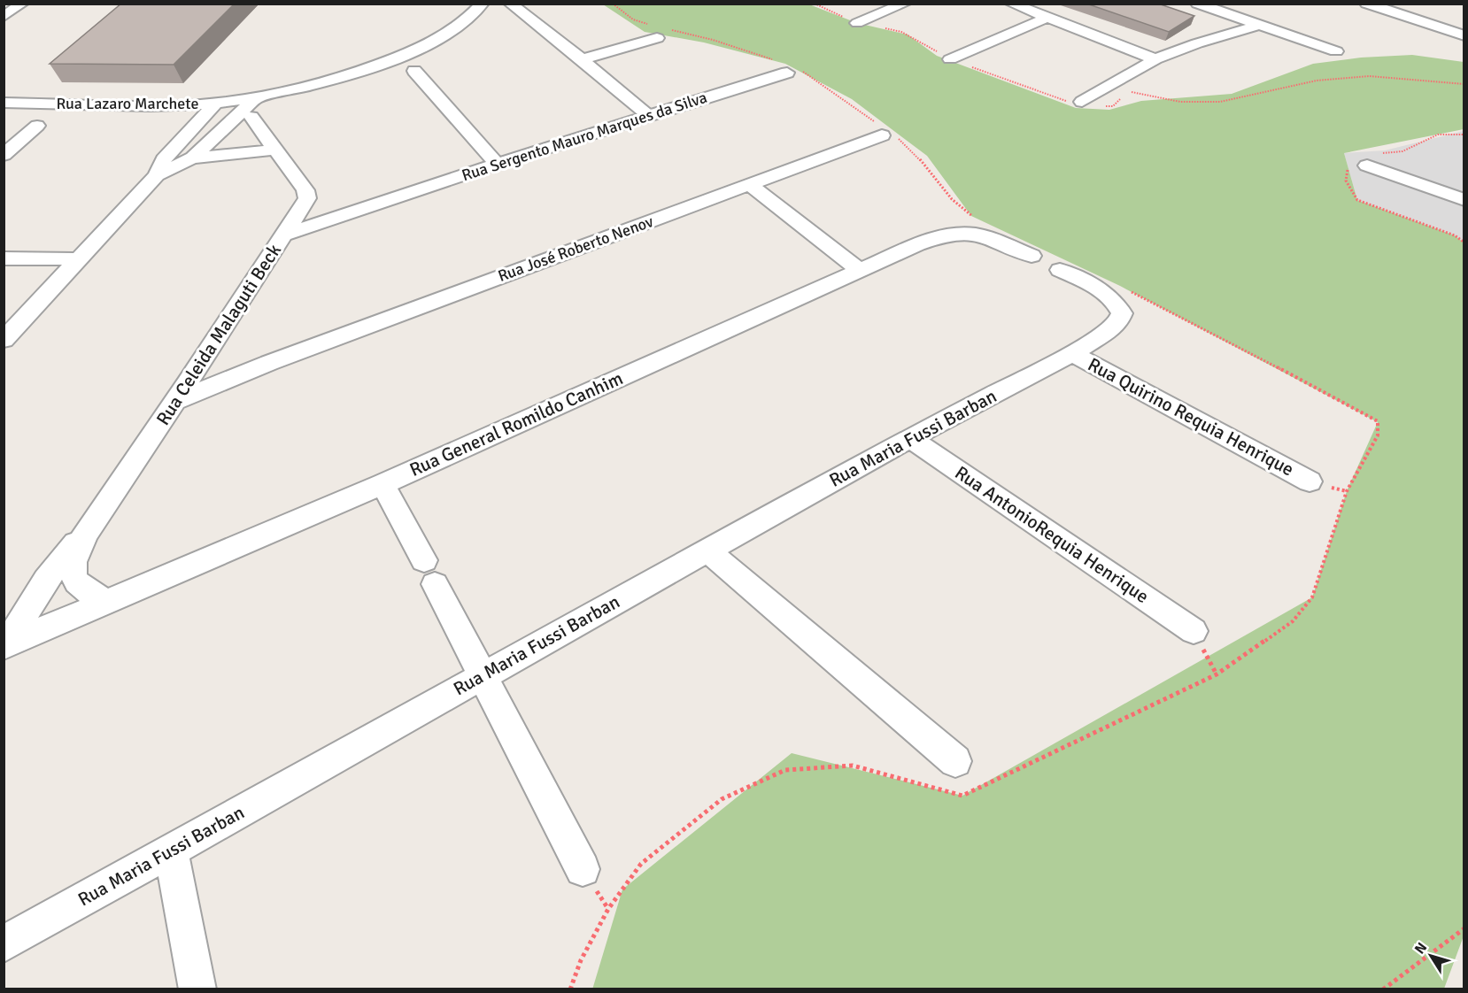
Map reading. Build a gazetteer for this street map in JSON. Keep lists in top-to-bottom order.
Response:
{
  "streets": {
    "street": [
      "Rua Lazaro Marchete",
      "Rua Sergento Mauro Marques da Silva",
      "Rua José Roberto Nenov",
      "Rua Celeida Malaguti Beck",
      "Rua Quirino Requia Henrique",
      "Rua General Romildo Canhim",
      "Rua Maria Fussi Barban",
      "Rua AntonioRequia Henrique"
    ]
  },
  "crossings": [
    ["Rua Sergento Mauro Marques da Silva", "Rua Celeida Malaguti Beck"],
    ["Rua José Roberto Nenov", "Rua Celeida Malaguti Beck"],
    ["Rua Celeida Malaguti Beck", "Rua General Romildo Canhim"],
    ["Rua Quirino Requia Henrique", "Rua Maria Fussi Barban"],
    ["Rua Maria Fussi Barban", "Rua AntonioRequia Henrique"]
  ],
  "north": "top left"
}
